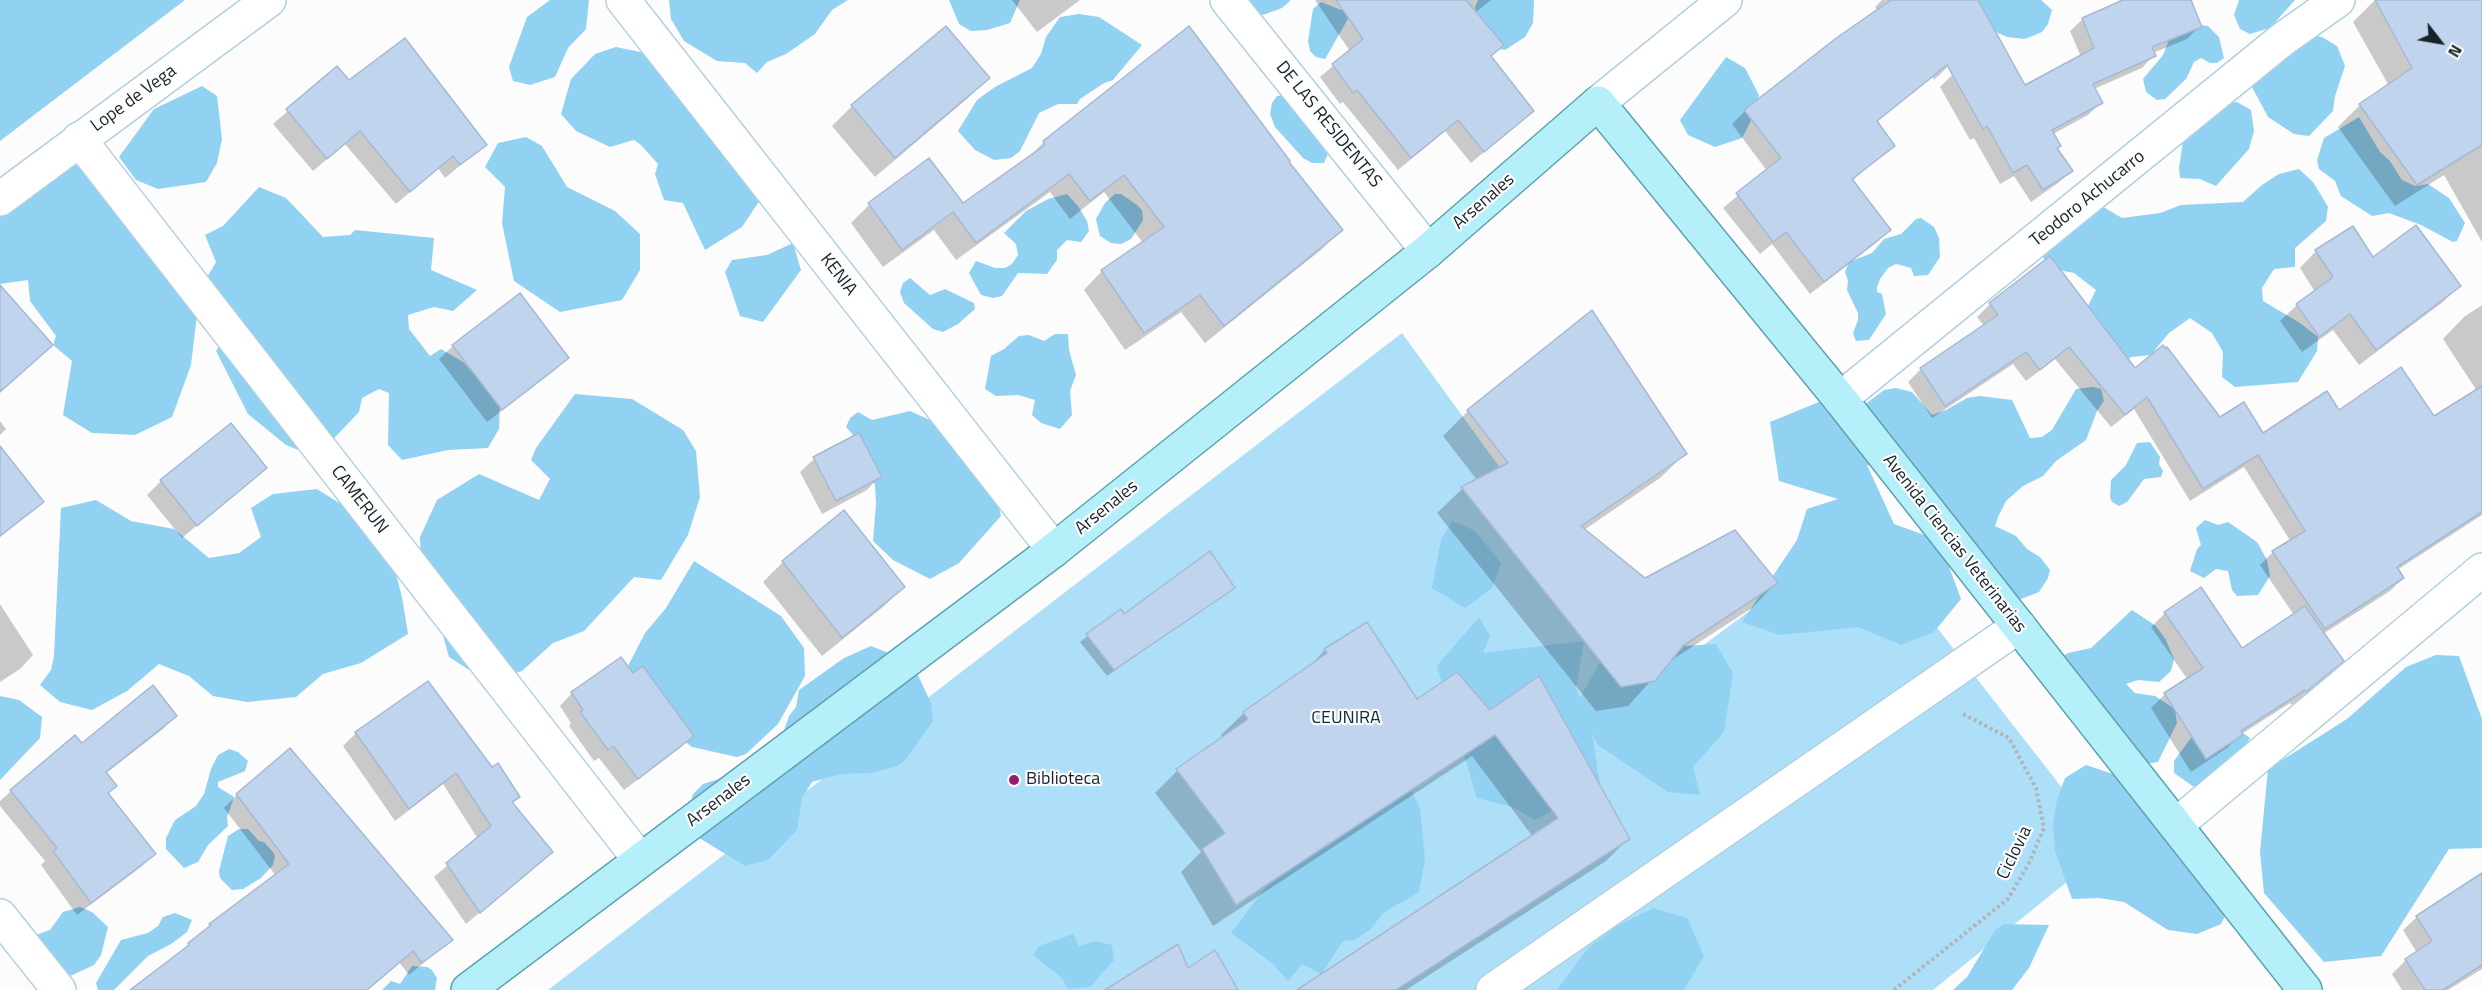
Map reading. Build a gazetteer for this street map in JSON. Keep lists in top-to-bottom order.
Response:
{
  "streets": {
    "main road": ["Arsenales", "Avenida Ciencias Veterinarias"],
    "street": [
      "Lope de Vega",
      "DE LAS RESIDENTAS",
      "Teodoro Achucarro",
      "KENIA",
      "CAMERUN"
    ],
    "path": ["Ciclovia"]
  },
  "crossings": [
    ["Lope de Vega", "CAMERUN"],
    ["DE LAS RESIDENTAS", "Arsenales"],
    ["Teodoro Achucarro", "Avenida Ciencias Veterinarias"],
    ["Arsenales", "KENIA"],
    ["Arsenales", "CAMERUN"],
    ["Arsenales", "Avenida Ciencias Veterinarias"]
  ],
  "parks": ["CEUNIRA"],
  "places": ["Biblioteca"],
  "north": "bottom right"
}
